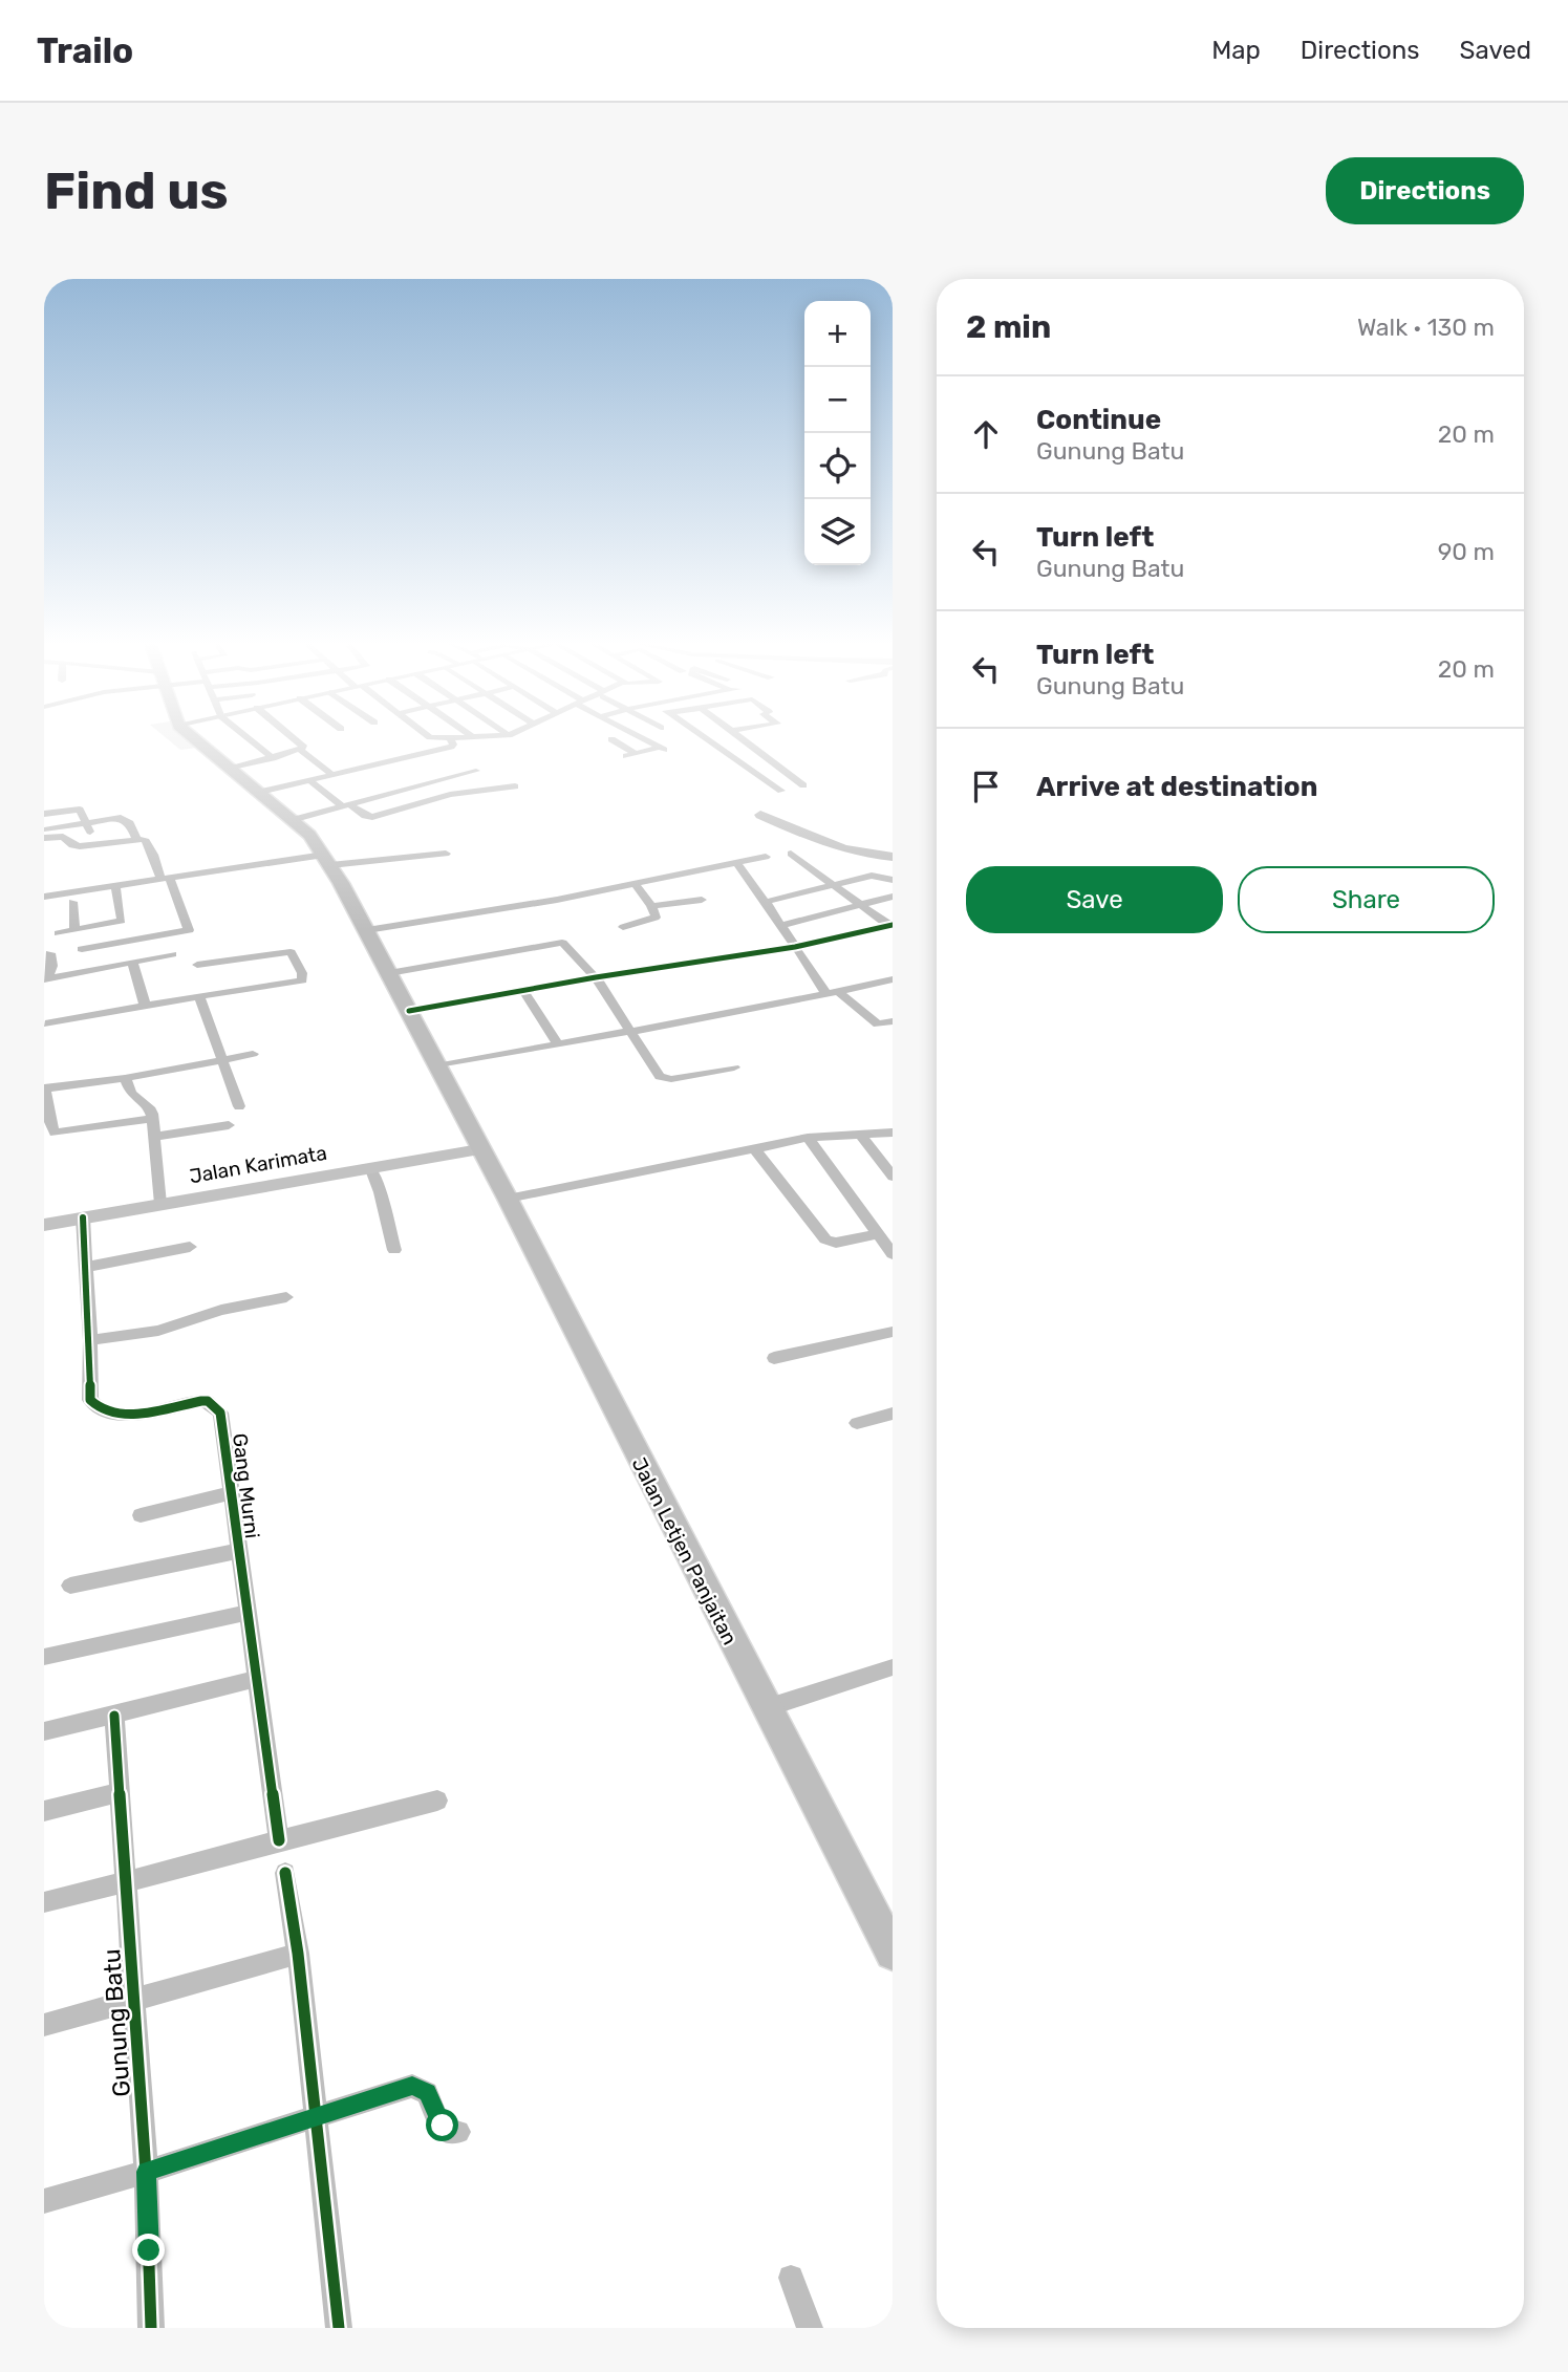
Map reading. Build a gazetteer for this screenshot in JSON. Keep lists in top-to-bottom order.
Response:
{
  "streets": {
    "highway": ["Jalan Letjen Panjaitan"],
    "main road": ["Jalan Karimata"],
    "street": ["Gang Murni", "Gunung Batu"]
  },
  "crossings": [
    ["Jalan Karimata", "Gang Murni"],
    ["Jalan Karimata", "Jalan Letjen Panjaitan"]
  ],
  "page": {
    "header": "Trailo",
    "nav": ["Map", "Directions", "Saved"],
    "buttons": [
      "Directions",
      ["Save", "Share"]
    ],
    "title": "Find us",
    "heading": ["2 min", "Walk · 130 m"],
    "map_buttons": ["+", "−"],
    "list": [
      ["Continue", "Gunung Batu", "20 m"],
      ["Turn left", "Gunung Batu", "90 m"],
      ["Turn left", "Gunung Batu", "20 m"],
      "Arrive at destination"
    ]
  }
}
